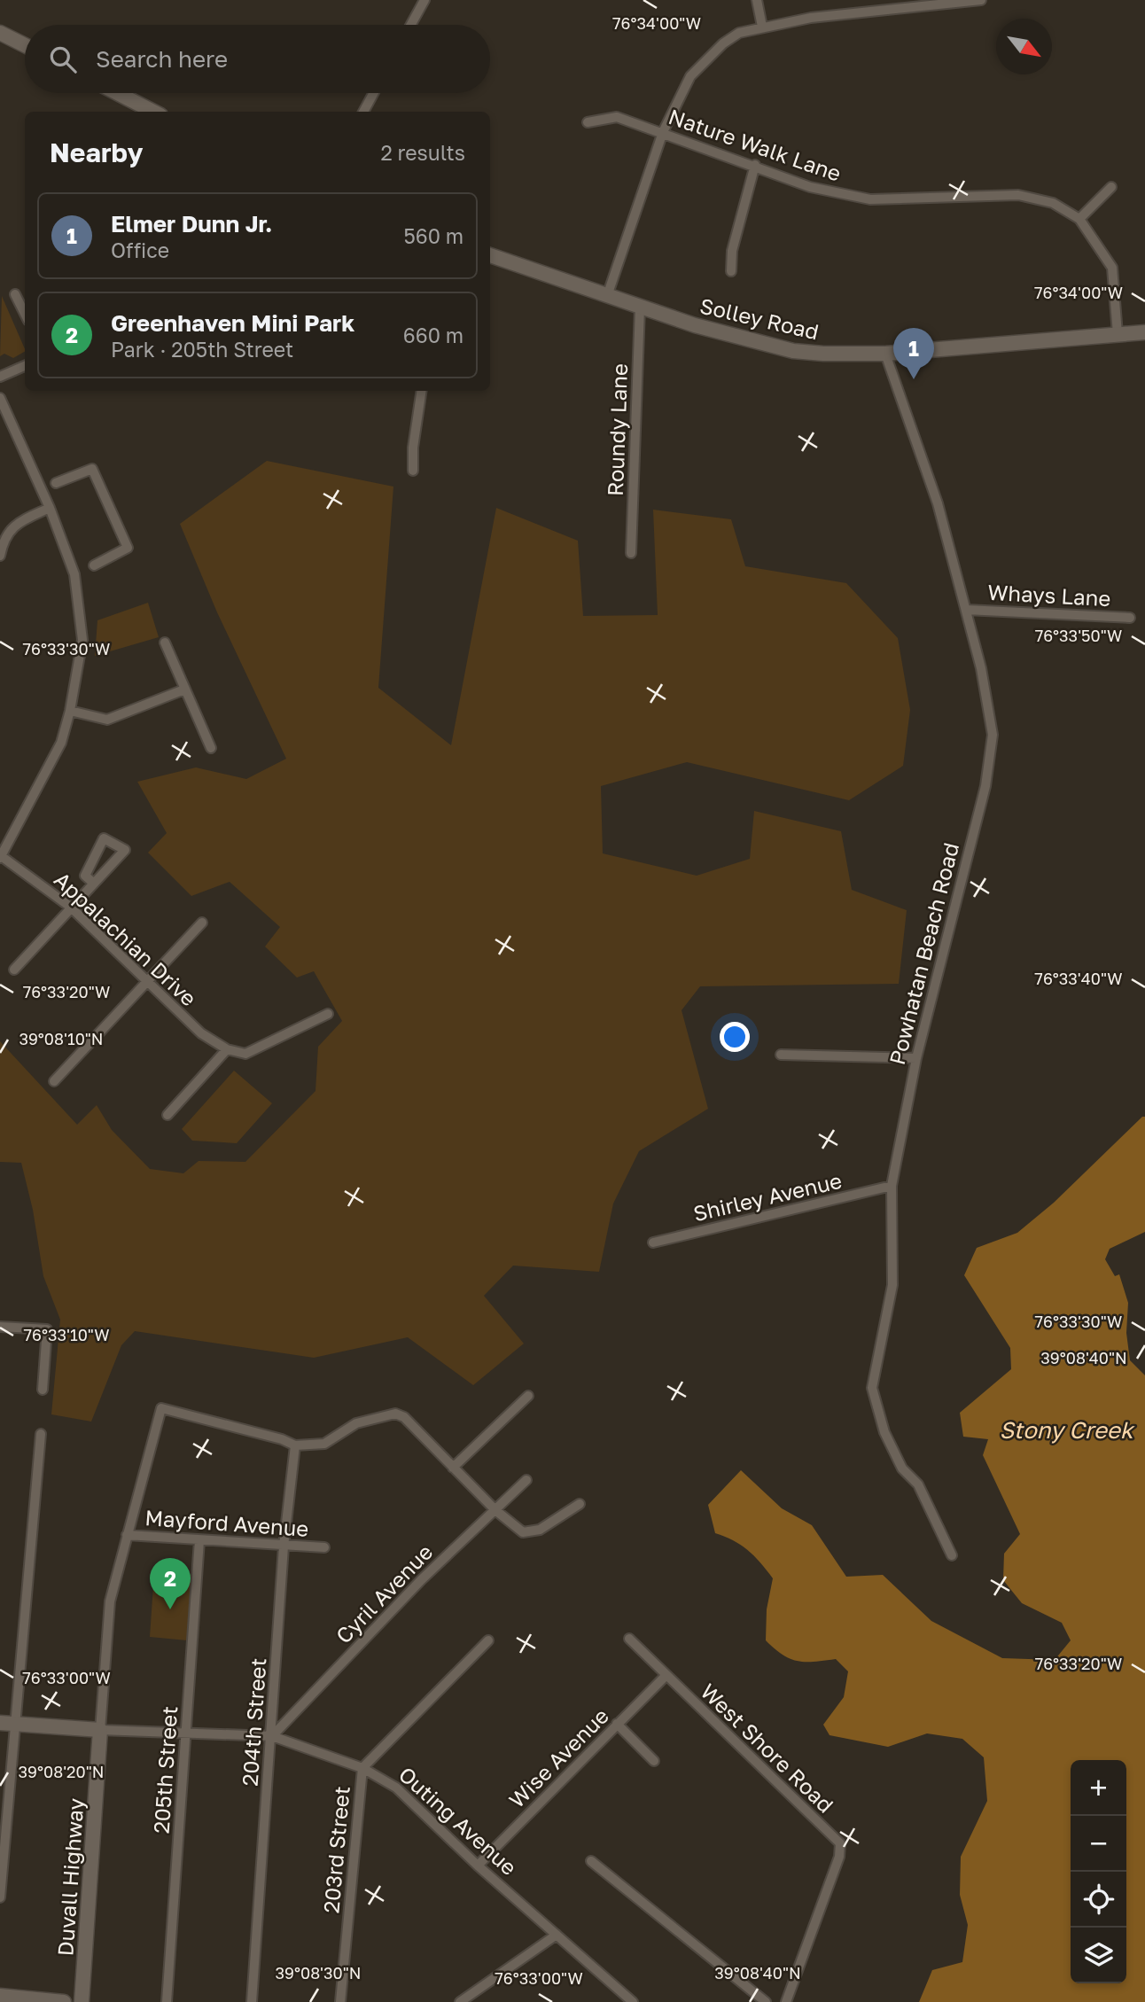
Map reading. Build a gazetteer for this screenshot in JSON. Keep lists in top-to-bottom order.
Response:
{
  "streets": {
    "main road": ["Solley Road", "Outing Avenue", "Duvall Highway"],
    "street": [
      "Nature Walk Lane",
      "Roundy Lane",
      "Whays Lane",
      "Appalachian Drive",
      "Powhatan Beach Road",
      "Shirley Avenue",
      "Mayford Avenue",
      "Cyril Avenue",
      "204th Street",
      "West Shore Road",
      "Wise Avenue",
      "205th Street",
      "203rd Street"
    ]
  },
  "crossings": [
    ["Nature Walk Lane", "Solley Road"],
    ["Solley Road", "Roundy Lane"],
    ["Solley Road", "Powhatan Beach Road"],
    ["Whays Lane", "Powhatan Beach Road"],
    ["Powhatan Beach Road", "Shirley Avenue"],
    ["Mayford Avenue", "204th Street"],
    ["Mayford Avenue", "205th Street"],
    ["Mayford Avenue", "Duvall Highway"],
    ["Cyril Avenue", "204th Street"],
    ["Cyril Avenue", "Outing Avenue"],
    ["204th Street", "Outing Avenue"],
    ["West Shore Road", "Wise Avenue"],
    ["Wise Avenue", "Outing Avenue"],
    ["205th Street", "Outing Avenue"],
    ["Outing Avenue", "203rd Street"],
    ["Outing Avenue", "Duvall Highway"]
  ],
  "water": ["Stony Creek"],
  "north": "bottom right",
  "page": {
    "search": "Search here",
    "heading": ["Nearby", "2 results"],
    "list": [
      {
        "mark": "1",
        "name": "Elmer Dunn Jr.",
        "note": "Office",
        "value": "560 m"
      },
      {
        "mark": "2",
        "name": "Greenhaven Mini Park",
        "note": "Park · 205th Street",
        "value": "660 m"
      }
    ],
    "pins": ["1", "2"],
    "map_buttons": ["+", "−"]
  },
  "coordinates": [
    "76°34'00\"W",
    "76°33'50\"W",
    "76°33'30\"W",
    "76°33'40\"W",
    "76°33'20\"W",
    "39°08'10\"N",
    "76°33'10\"W",
    "39°08'40\"N",
    "76°33'00\"W",
    "39°08'20\"N",
    "39°08'30\"N"
  ]
}
